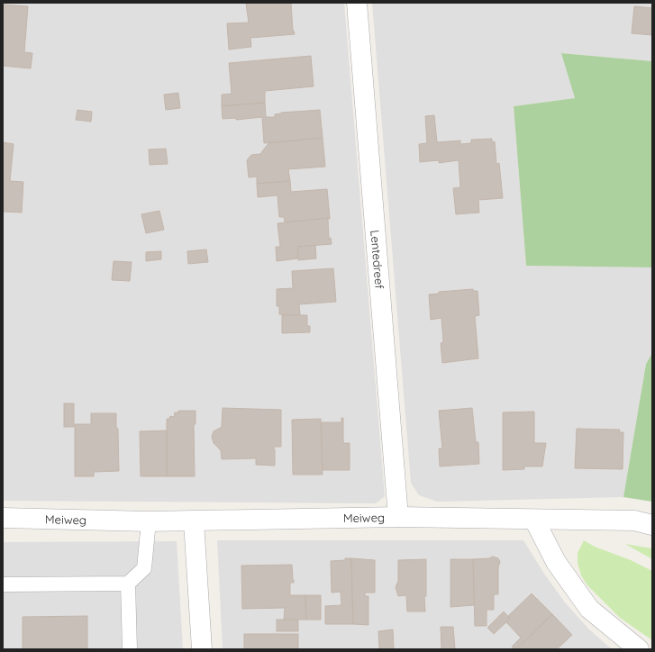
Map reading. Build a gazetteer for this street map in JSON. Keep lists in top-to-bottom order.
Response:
{
  "streets": {
    "street": ["Lentedreef", "Meiweg"]
  },
  "crossings": [
    ["Lentedreef", "Meiweg"]
  ]
}
